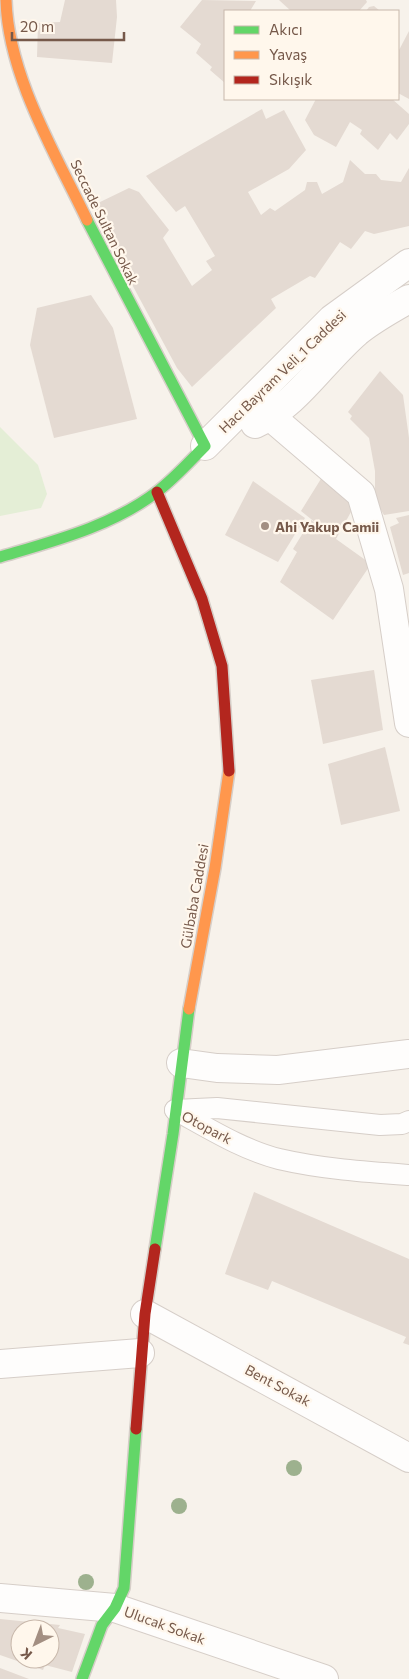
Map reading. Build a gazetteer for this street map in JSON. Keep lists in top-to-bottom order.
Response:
{
  "streets": {
    "street": [
      "Seccade Sultan Sokak",
      "Hacı Bayram Veli_1 Caddesi",
      "Gülbaba Caddesi",
      "Bent Sokak",
      "Ulucak Sokak"
    ],
    "lane": ["Otopark"]
  },
  "crossings": [
    ["Seccade Sultan Sokak", "Hacı Bayram Veli_1 Caddesi"],
    ["Hacı Bayram Veli_1 Caddesi", "Gülbaba Caddesi"],
    ["Gülbaba Caddesi", "Otopark"],
    ["Gülbaba Caddesi", "Bent Sokak"],
    ["Gülbaba Caddesi", "Ulucak Sokak"]
  ],
  "places": ["Ahi Yakup Camii"],
  "legend": ["Akıcı", "Yavaş", "Sıkışık"],
  "scale_bar": "20 m",
  "north": "bottom left"
}
